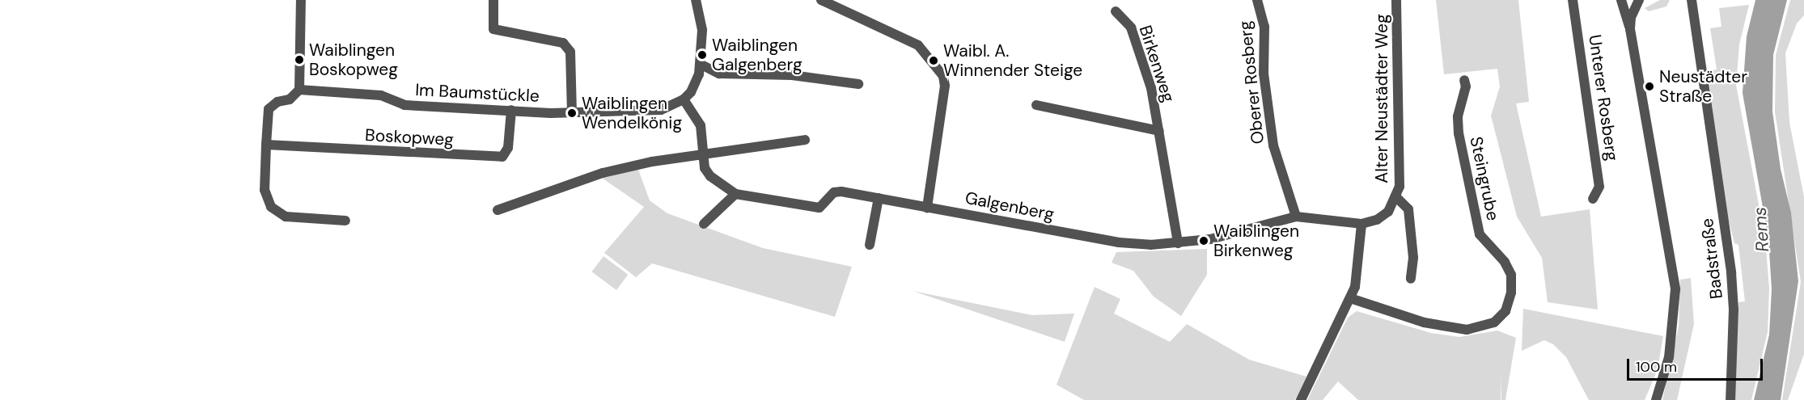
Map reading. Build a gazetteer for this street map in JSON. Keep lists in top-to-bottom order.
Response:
{
  "streets": {
    "street": [
      "Birkenweg",
      "Oberer Rosberg",
      "Im Baumstückle",
      "Unterer Rosberg",
      "Alter Neustädter Weg",
      "Boskopweg",
      "Steingrube",
      "Galgenberg",
      "Badstraße"
    ]
  },
  "crossings": [
    ["Birkenweg", "Galgenberg"],
    ["Oberer Rosberg", "Galgenberg"],
    ["Im Baumstückle", "Boskopweg"],
    ["Alter Neustädter Weg", "Galgenberg"]
  ],
  "water": ["Rems"],
  "places": [
    "Waiblingen Galgenberg",
    "Waiblingen Boskopweg",
    "Waibl. A. Winnender Steige",
    "Neustädter Straße",
    "Waiblingen Wendelkönig",
    "Waiblingen Birkenweg"
  ],
  "scale_bar": "100 m"
}
